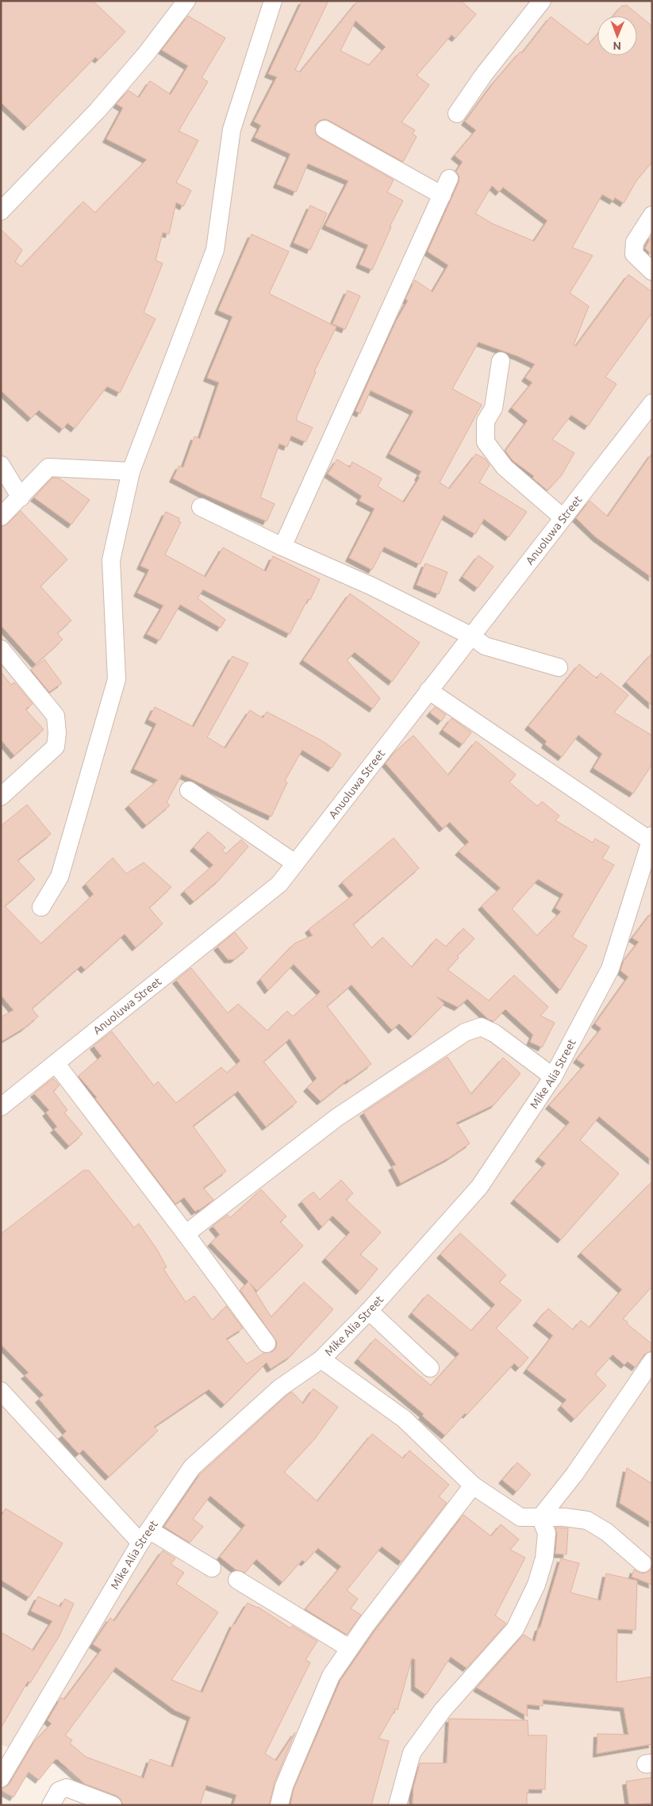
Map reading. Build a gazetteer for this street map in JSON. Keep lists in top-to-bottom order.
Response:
{
  "streets": {
    "street": ["Anuoluwa Street", "Mike Alia Street"]
  },
  "north": "bottom"
}
